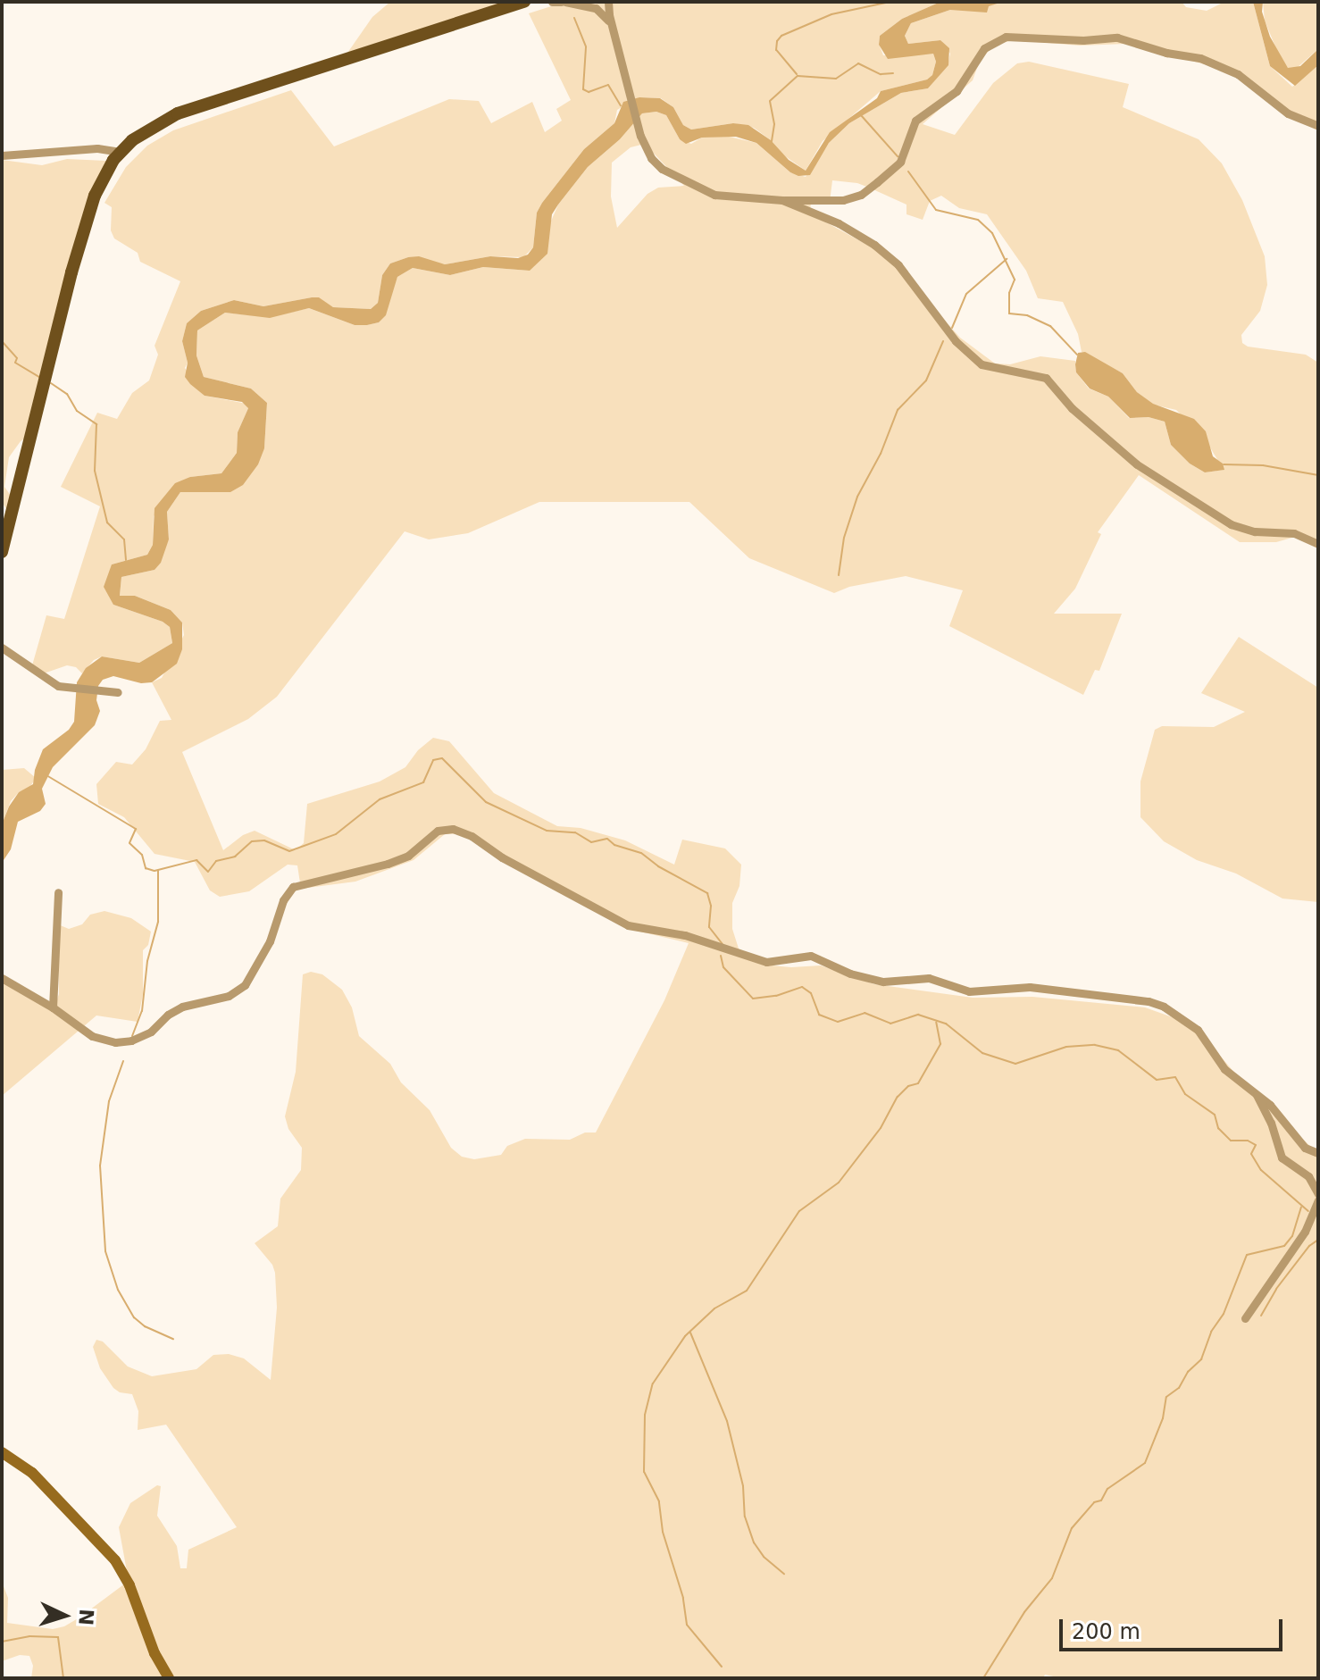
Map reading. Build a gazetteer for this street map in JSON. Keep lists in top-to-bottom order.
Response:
{
  "scale_bar": "200 m",
  "north": "right"
}
